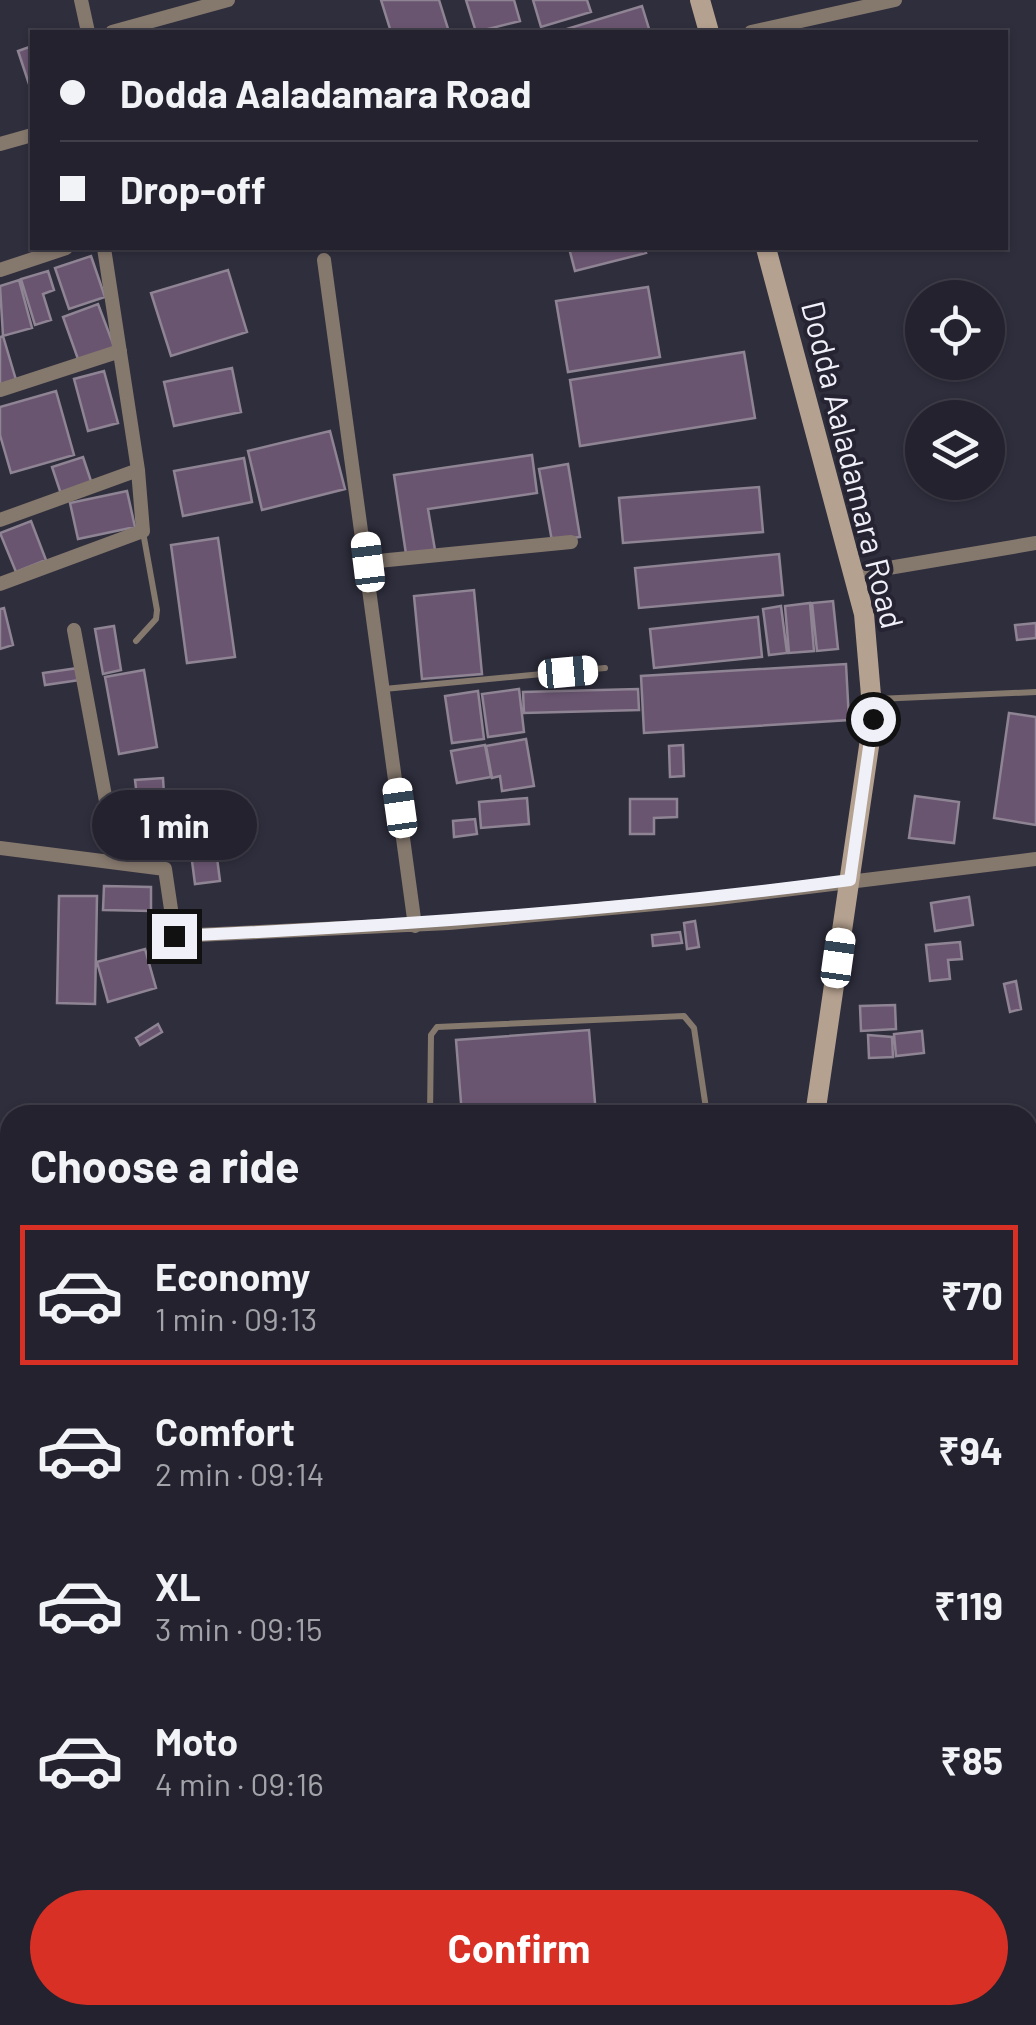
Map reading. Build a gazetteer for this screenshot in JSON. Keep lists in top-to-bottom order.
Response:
{
  "streets": {
    "main road": ["Dodda Aaladamara Road"]
  },
  "page": {
    "banner": ["Dodda Aaladamara Road", "Drop-off"],
    "bubble": "1 min",
    "heading": "Choose a ride",
    "list": [
      {
        "name": "Economy",
        "note": "1 min · 09:13",
        "value": "₹70"
      },
      {
        "name": "Comfort",
        "note": "2 min · 09:14",
        "value": "₹94"
      },
      {
        "name": "XL",
        "note": "3 min · 09:15",
        "value": "₹119"
      },
      {
        "name": "Moto",
        "note": "4 min · 09:16",
        "value": "₹85"
      }
    ],
    "buttons": "Confirm"
  }
}
